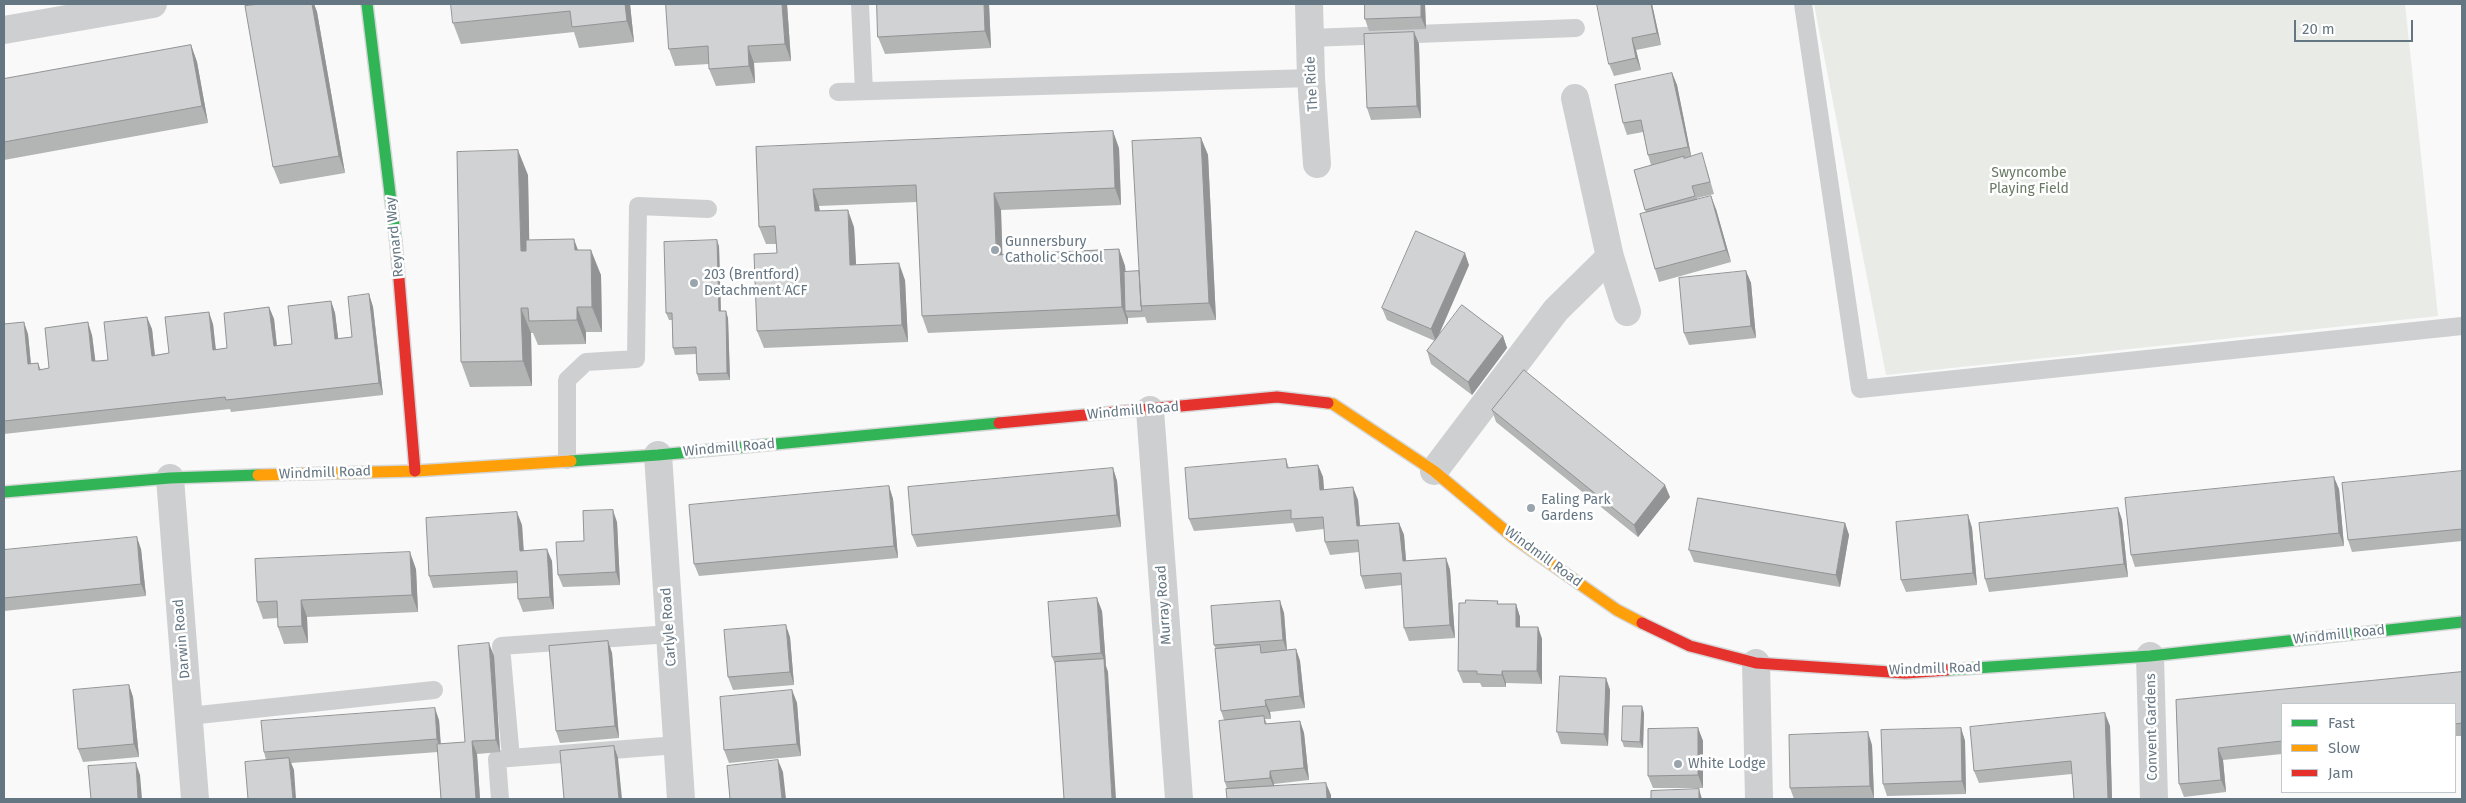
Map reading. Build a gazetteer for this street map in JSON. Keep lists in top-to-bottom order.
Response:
{
  "streets": {
    "main road": ["Reynard Way", "Windmill Road"],
    "street": [
      "The Ride",
      "Murray Road",
      "Carlyle Road",
      "Darwin Road",
      "Convent Gardens"
    ]
  },
  "crossings": [
    ["Reynard Way", "Windmill Road"],
    ["Windmill Road", "Murray Road"],
    ["Windmill Road", "Carlyle Road"],
    ["Windmill Road", "Darwin Road"],
    ["Windmill Road", "Convent Gardens"]
  ],
  "parks": ["Swyncombe Playing Field"],
  "places": [
    "Gunnersbury Catholic School",
    "203 (Brentford) Detachment ACF",
    "Ealing Park Gardens",
    "White Lodge"
  ],
  "legend": ["Fast", "Slow", "Jam"],
  "scale_bar": "20 m"
}
